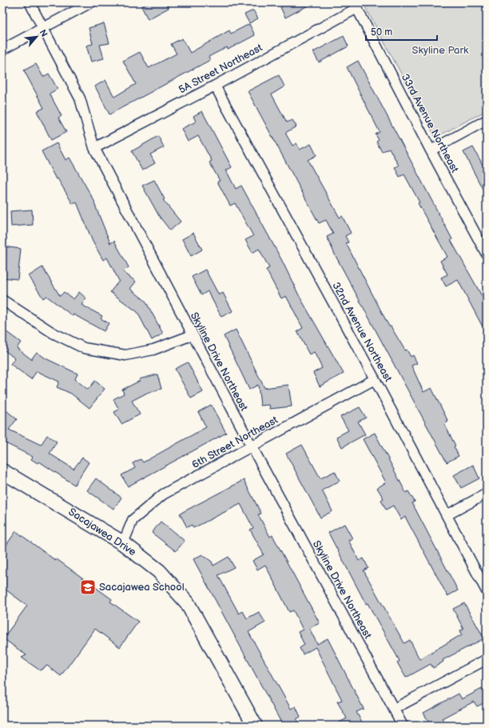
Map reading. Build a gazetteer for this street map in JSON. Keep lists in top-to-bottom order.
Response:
{
  "streets": {
    "street": [
      "5A Street Northeast",
      "33rd Avenue Northeast",
      "32nd Avenue Northeast",
      "Skyline Drive Northeast",
      "6th Street Northeast",
      "Sacajawea Drive"
    ]
  },
  "crossings": [
    ["5A Street Northeast", "33rd Avenue Northeast"],
    ["5A Street Northeast", "32nd Avenue Northeast"],
    ["5A Street Northeast", "Skyline Drive Northeast"],
    ["32nd Avenue Northeast", "6th Street Northeast"],
    ["Skyline Drive Northeast", "6th Street Northeast"],
    ["6th Street Northeast", "Sacajawea Drive"]
  ],
  "parks": ["Skyline Park"],
  "places": {
    "school or university": ["Sacajawea School"]
  },
  "scale_bar": "50 m",
  "north": "top right"
}
